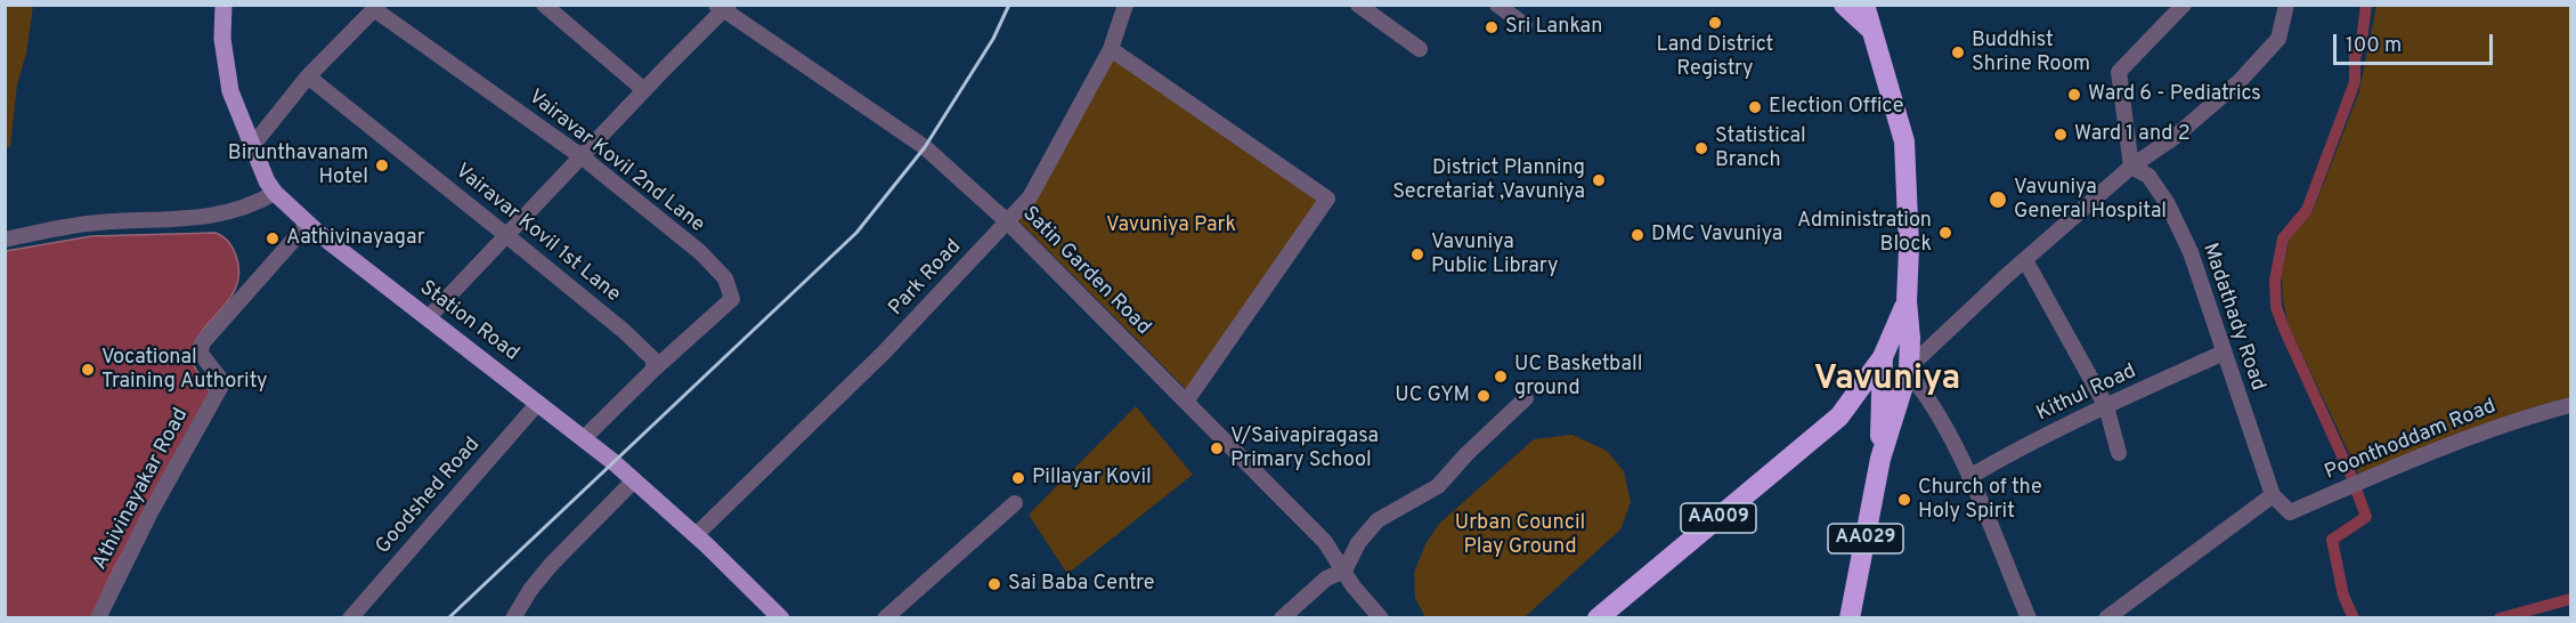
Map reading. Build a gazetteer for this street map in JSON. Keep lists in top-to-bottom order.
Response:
{
  "streets": {
    "highway": ["AA009", "AA029"],
    "main road": ["Station Road"],
    "street": [
      "Vairavar Kovil 2nd Lane",
      "Vairavar Kovil 1st Lane",
      "Satin Garden Road",
      "Park Road",
      "Madathady Road",
      "Kithul Road",
      "Poonthoddam Road",
      "Athivinayakar Road",
      "Goodshed Road"
    ]
  },
  "crossings": [
    ["Vairavar Kovil 2nd Lane", "Vairavar Kovil 1st Lane"],
    ["Satin Garden Road", "Park Road"],
    ["Park Road", "Station Road"],
    ["Madathady Road", "Kithul Road"],
    ["Madathady Road", "Poonthoddam Road"],
    ["Station Road", "Athivinayakar Road"],
    ["Station Road", "Goodshed Road"],
    ["AA009", "AA029"]
  ],
  "districts": ["Vavuniya"],
  "parks": ["Vavuniya Park", "Urban Council Play Ground"],
  "places": [
    "Land District Registry",
    "Sri Lankan",
    "Buddhist Shrine Room",
    "Ward 6 - Pediatrics",
    "Election Office",
    "Ward 1 and 2",
    "Statistical Branch",
    "Birunthavanam Hotel",
    "District Planning Secretariat ,Vavuniya",
    "Vavuniya General Hospital",
    "Administration Block",
    "DMC Vavuniya",
    "Aathivinayagar",
    "Vavuniya Public Library",
    "Vocational Training Authority",
    "UC Basketball ground",
    "UC GYM",
    "V/Saivapiragasa Primary School",
    "Pillayar Kovil",
    "Church of the Holy Spirit",
    "Sai Baba Centre"
  ],
  "scale_bar": "100 m"
}
